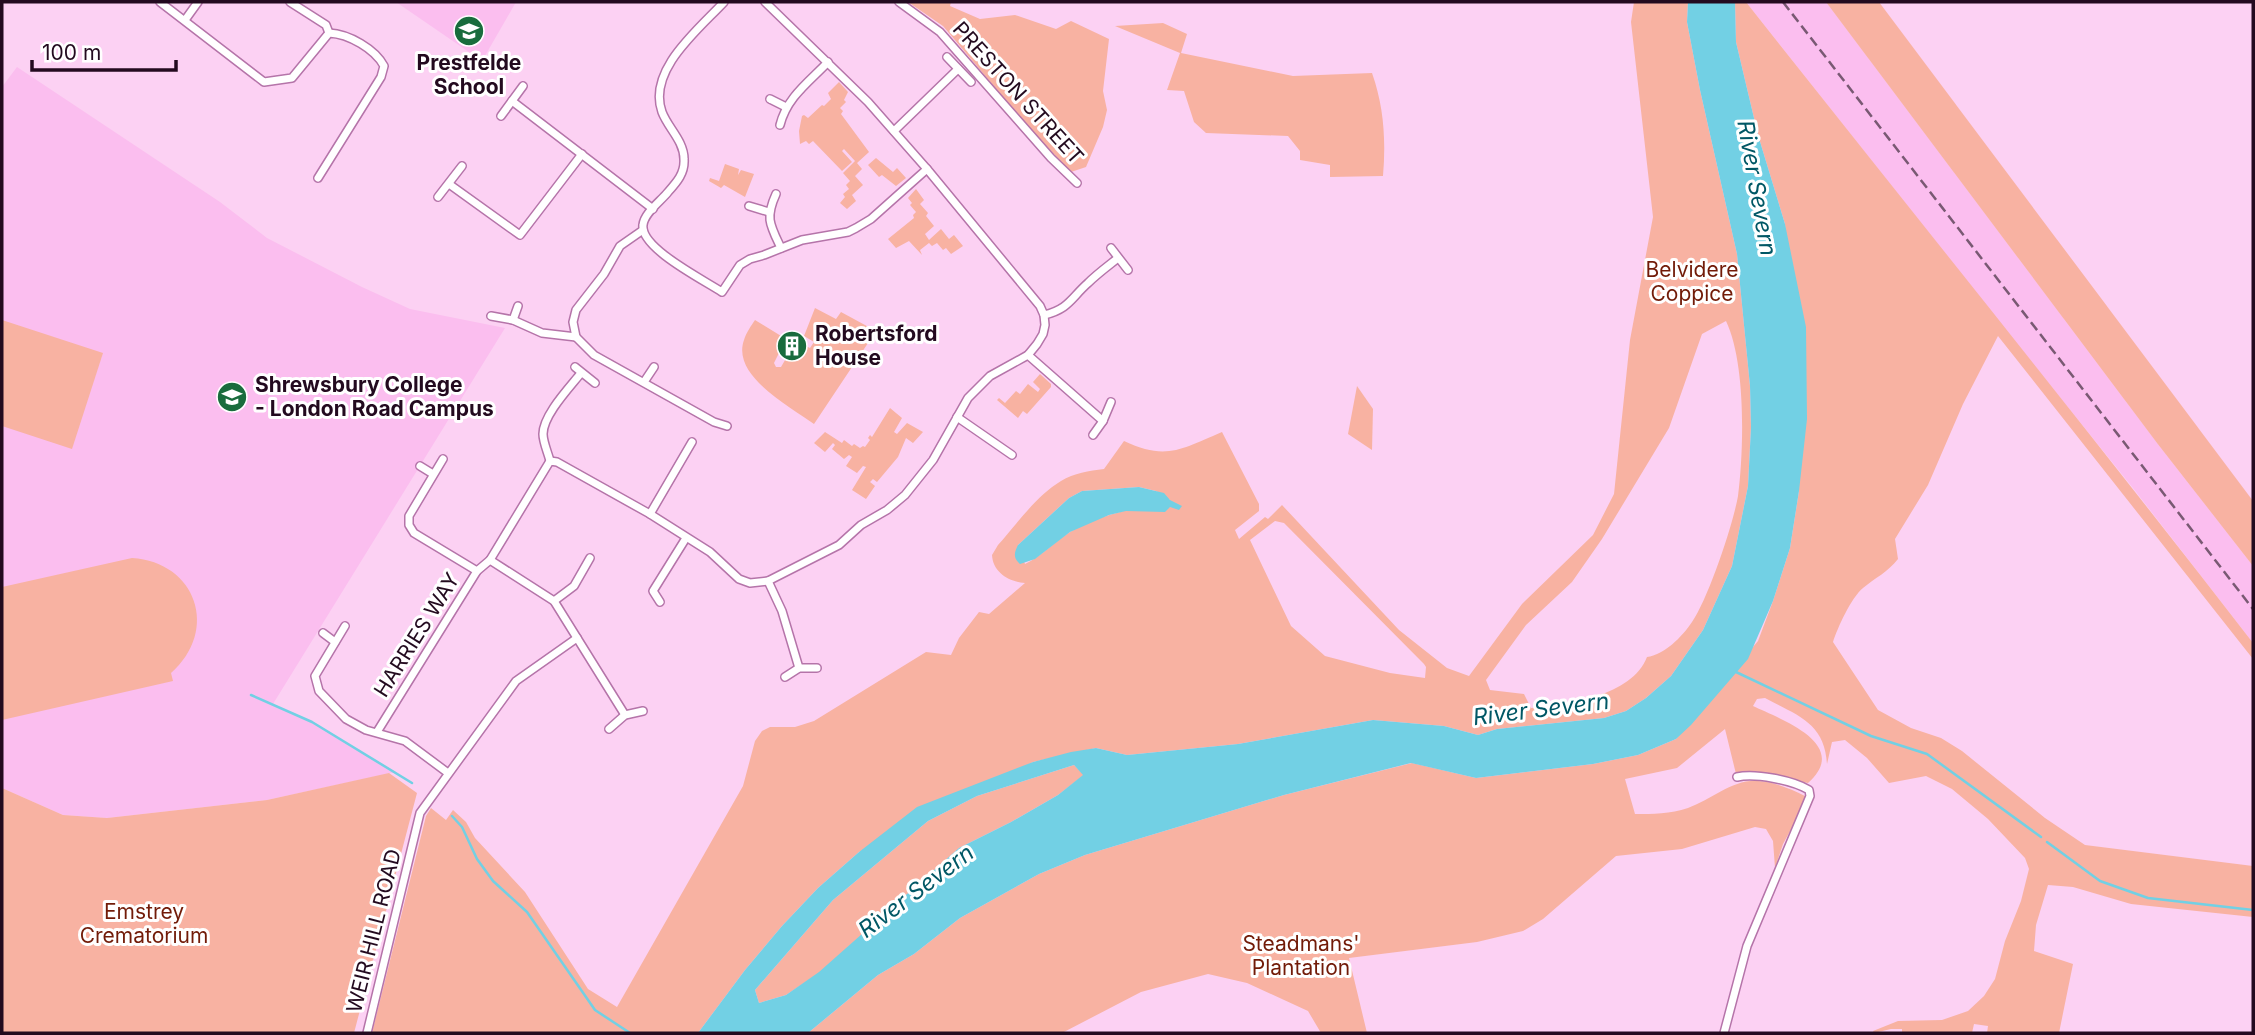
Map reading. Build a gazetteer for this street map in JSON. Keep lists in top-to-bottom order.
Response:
{
  "streets": {
    "street": ["PRESTON STREET", "HARRIES WAY", "WEIR HILL ROAD"]
  },
  "water": ["River Severn"],
  "parks": ["Belvidere Coppice", "Emstrey Crematorium", "Steadmans' Plantation"],
  "places": {
    "school or university": ["Prestfelde School", "Shrewsbury College - London Road Campus"],
    "building": ["Robertsford House"]
  },
  "scale_bar": "100 m"
}
